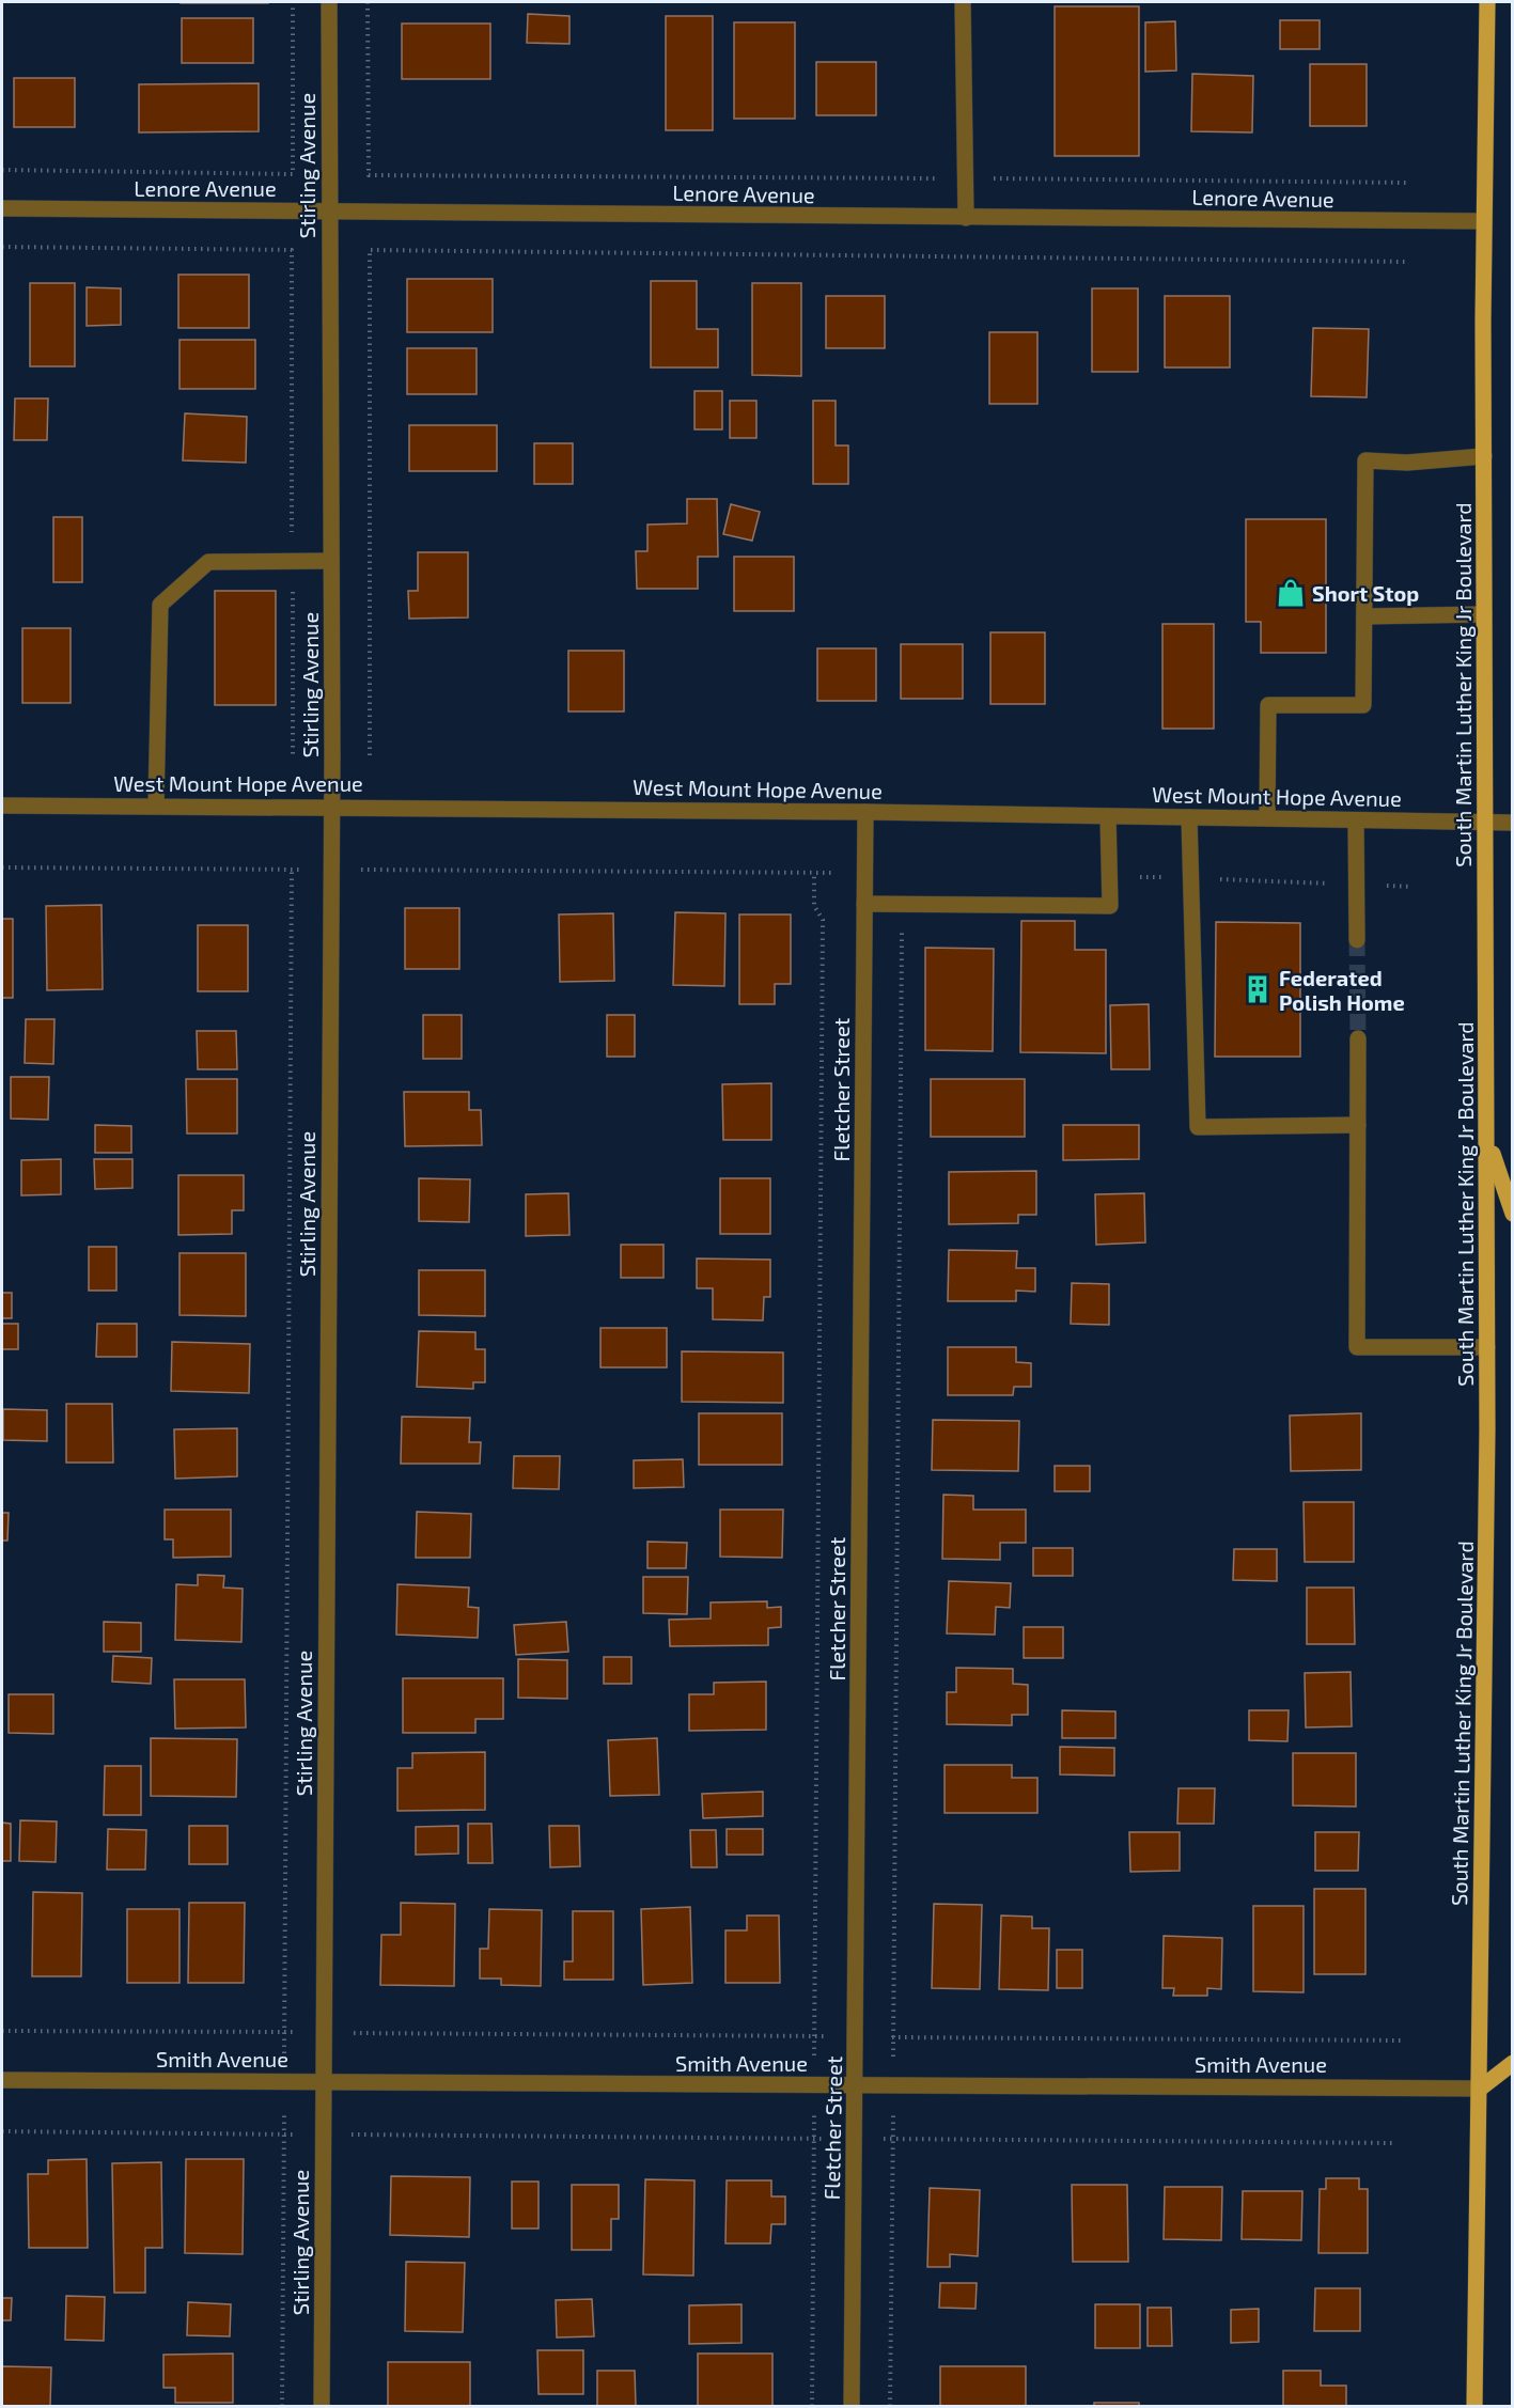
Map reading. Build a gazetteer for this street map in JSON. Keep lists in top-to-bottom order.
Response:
{
  "streets": {
    "main road": ["South Martin Luther King Jr Boulevard"],
    "street": [
      "Stirling Avenue",
      "Lenore Avenue",
      "West Mount Hope Avenue",
      "Fletcher Street",
      "Smith Avenue"
    ]
  },
  "crossings": [
    ["Stirling Avenue", "Lenore Avenue"],
    ["Stirling Avenue", "West Mount Hope Avenue"],
    ["Stirling Avenue", "Smith Avenue"],
    ["Lenore Avenue", "South Martin Luther King Jr Boulevard"],
    ["South Martin Luther King Jr Boulevard", "West Mount Hope Avenue"],
    ["South Martin Luther King Jr Boulevard", "Smith Avenue"],
    ["West Mount Hope Avenue", "Fletcher Street"],
    ["Fletcher Street", "Smith Avenue"]
  ],
  "places": {
    "shop": ["Short Stop"],
    "building": ["Federated Polish Home"]
  }
}
